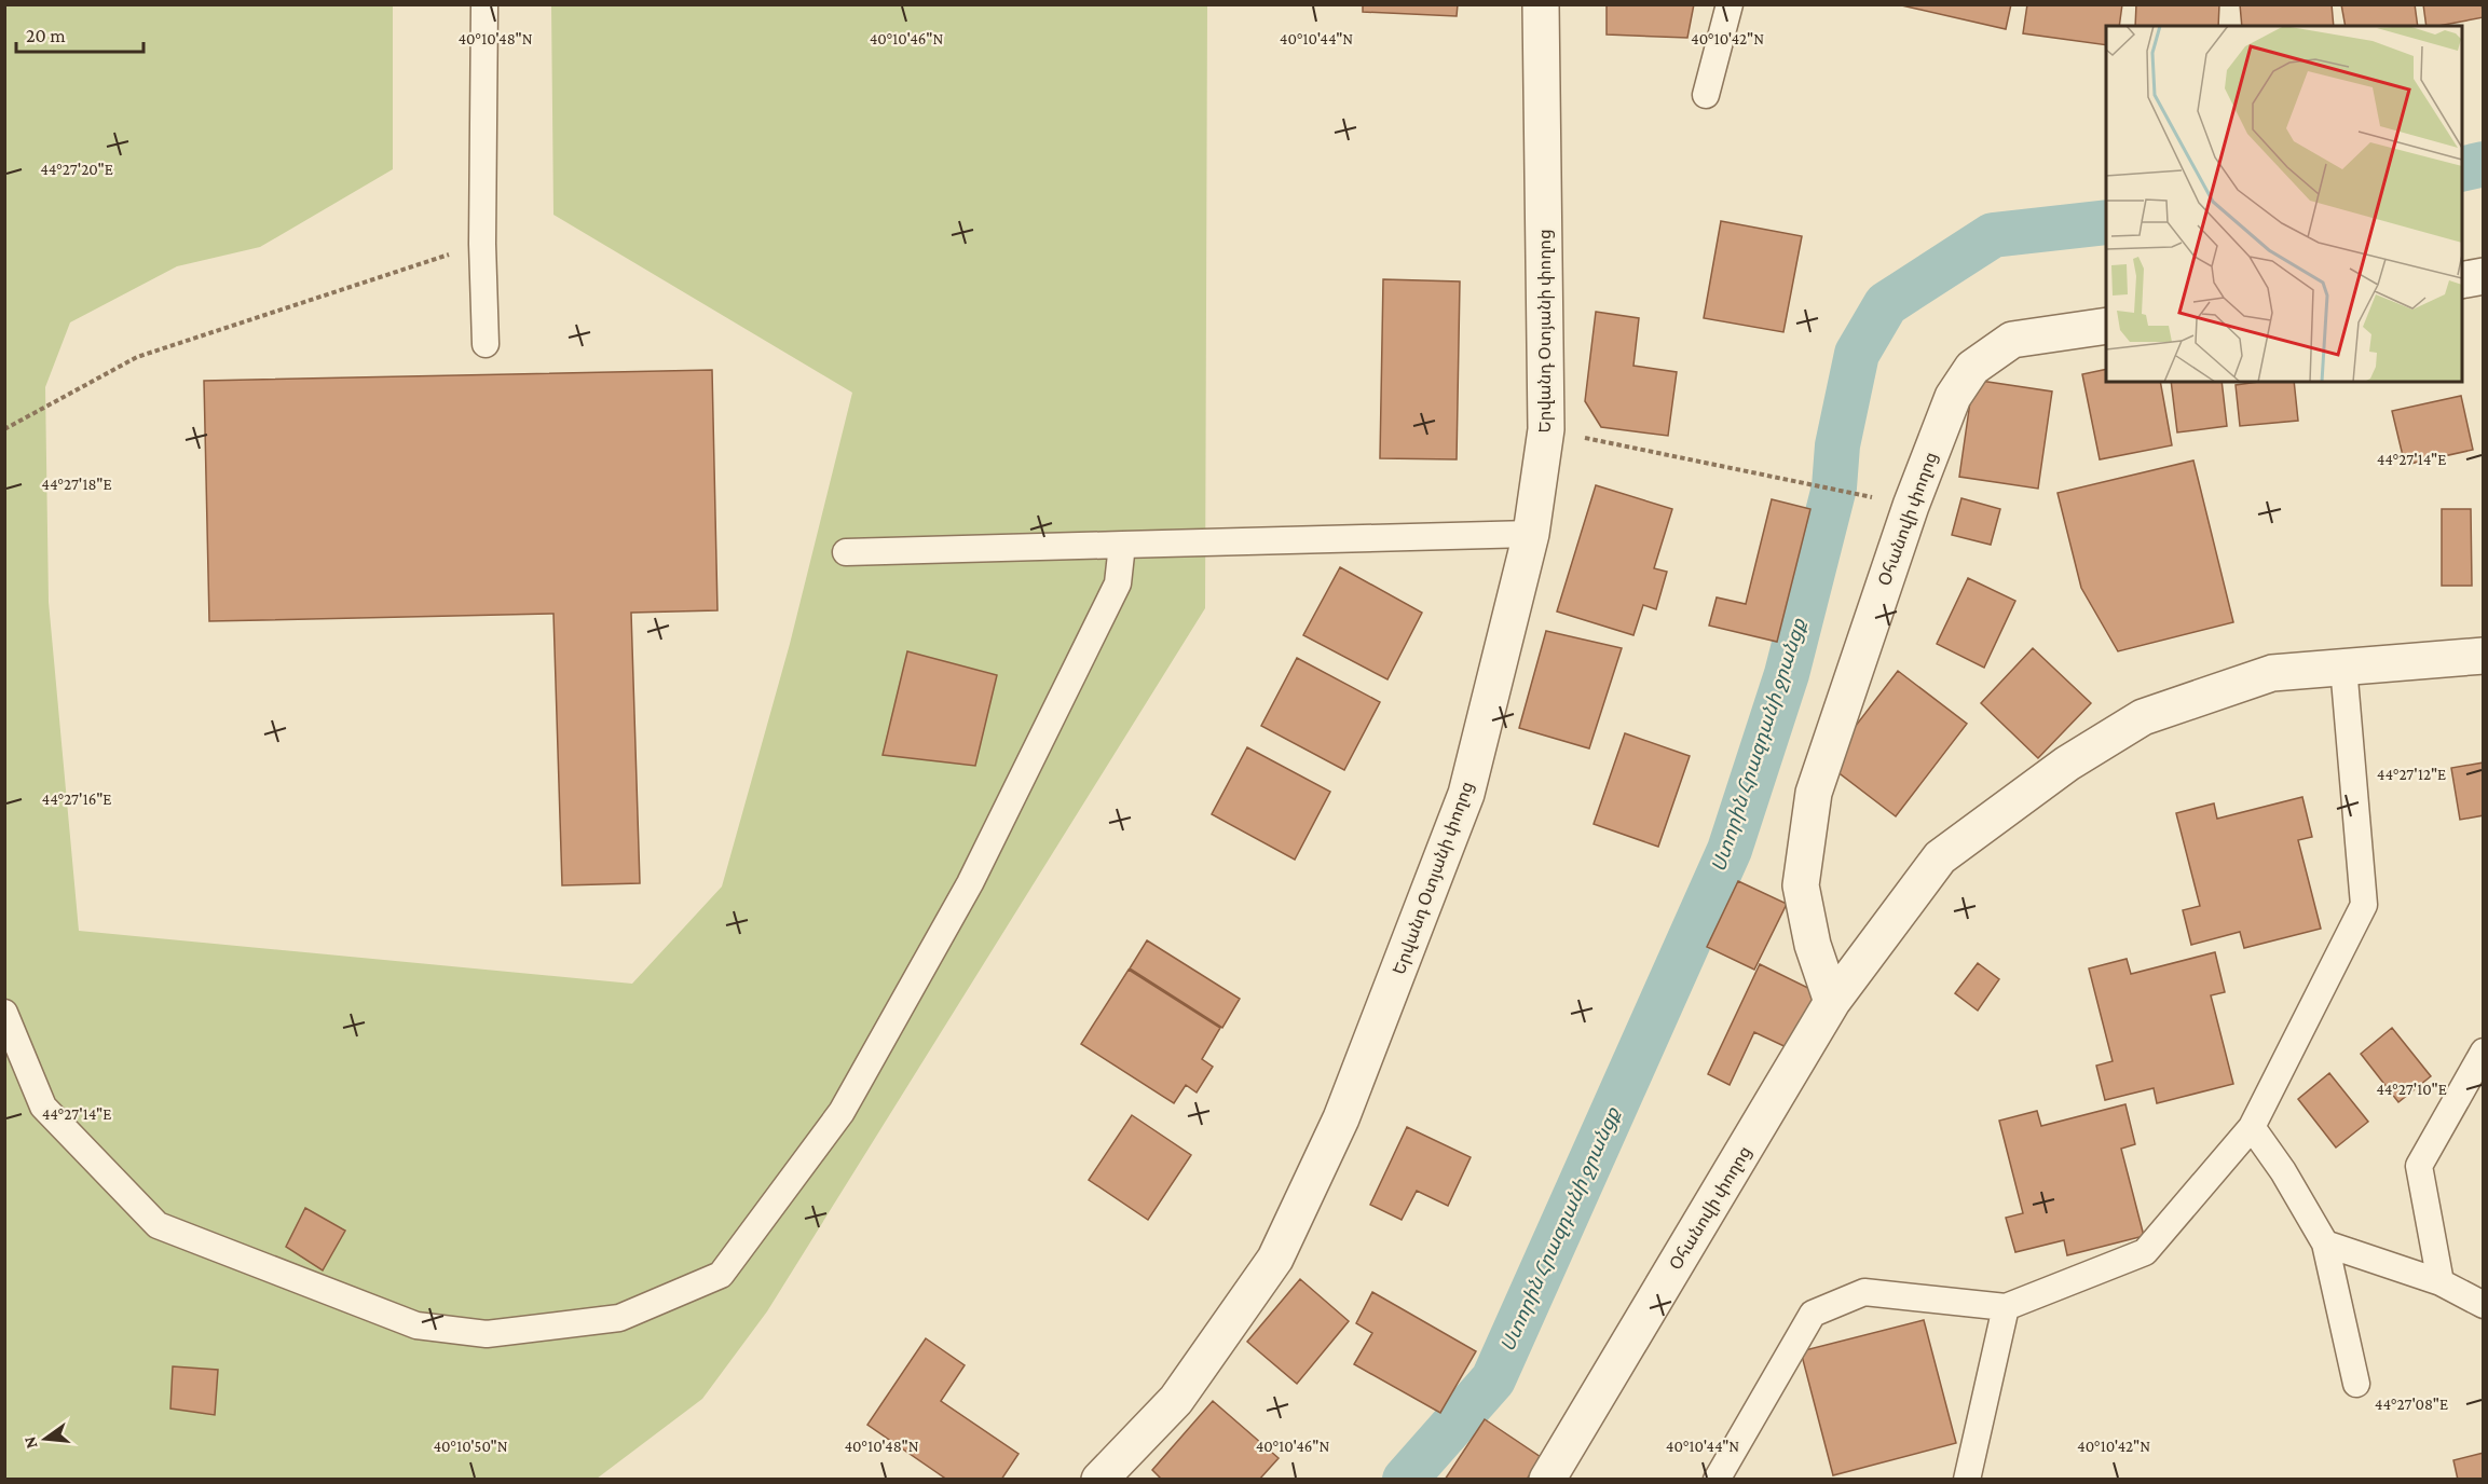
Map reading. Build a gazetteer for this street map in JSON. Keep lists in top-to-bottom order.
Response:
{
  "streets": {
    "street": ["Երվանդ Օտյանի փողոց", "Օհանովի փողոց"]
  },
  "water": ["Ստորին Հրազդանի ջրանցք"],
  "scale_bar": "20 m",
  "north": "left",
  "coordinates": [
    "40°10'48\"N",
    "40°10'46\"N",
    "40°10'44\"N",
    "40°10'42\"N",
    "44°27'20\"E",
    "44°27'14\"E",
    "44°27'18\"E",
    "44°27'12\"E",
    "44°27'16\"E",
    "44°27'10\"E",
    "44°27'08\"E",
    "40°10'50\"N"
  ]
}
